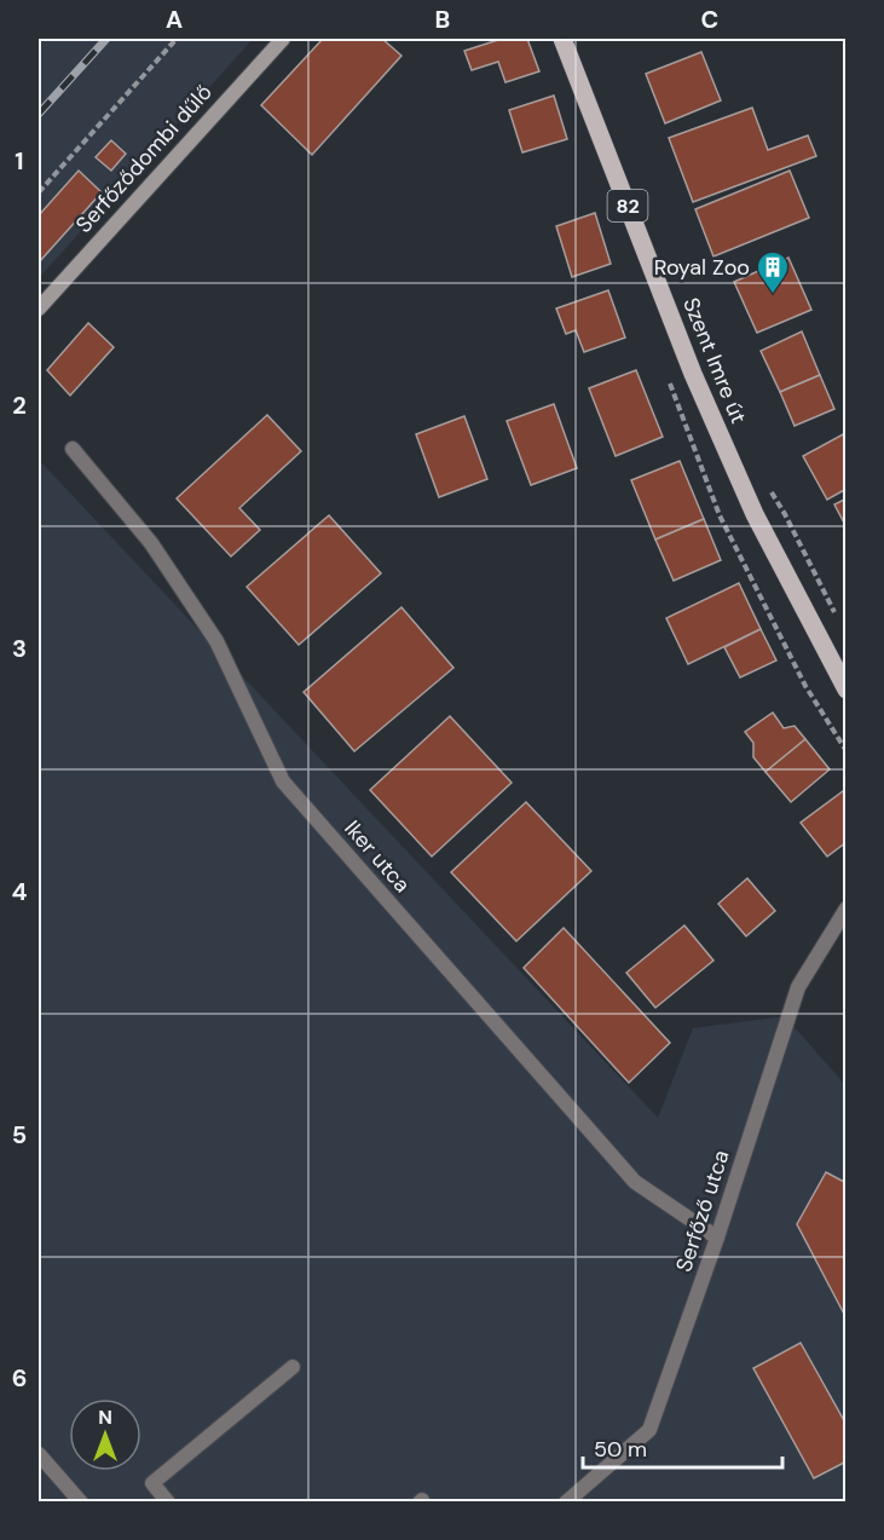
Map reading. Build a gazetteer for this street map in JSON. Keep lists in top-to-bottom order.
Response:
{
  "streets": {
    "main road": ["82", "Szent Imre út"],
    "street": ["Serfőződombi dűlő", "Iker utca", "Serfőző utca"]
  },
  "crossings": [
    ["Iker utca", "Serfőző utca"]
  ],
  "places": {
    "building": ["Royal Zoo"]
  },
  "scale_bar": "50 m",
  "north": "top",
  "grid": {
    "columns": ["A", "B", "C"],
    "rows": [
      "1",
      "2",
      "3",
      "4",
      "5",
      "6"
    ]
  }
}
